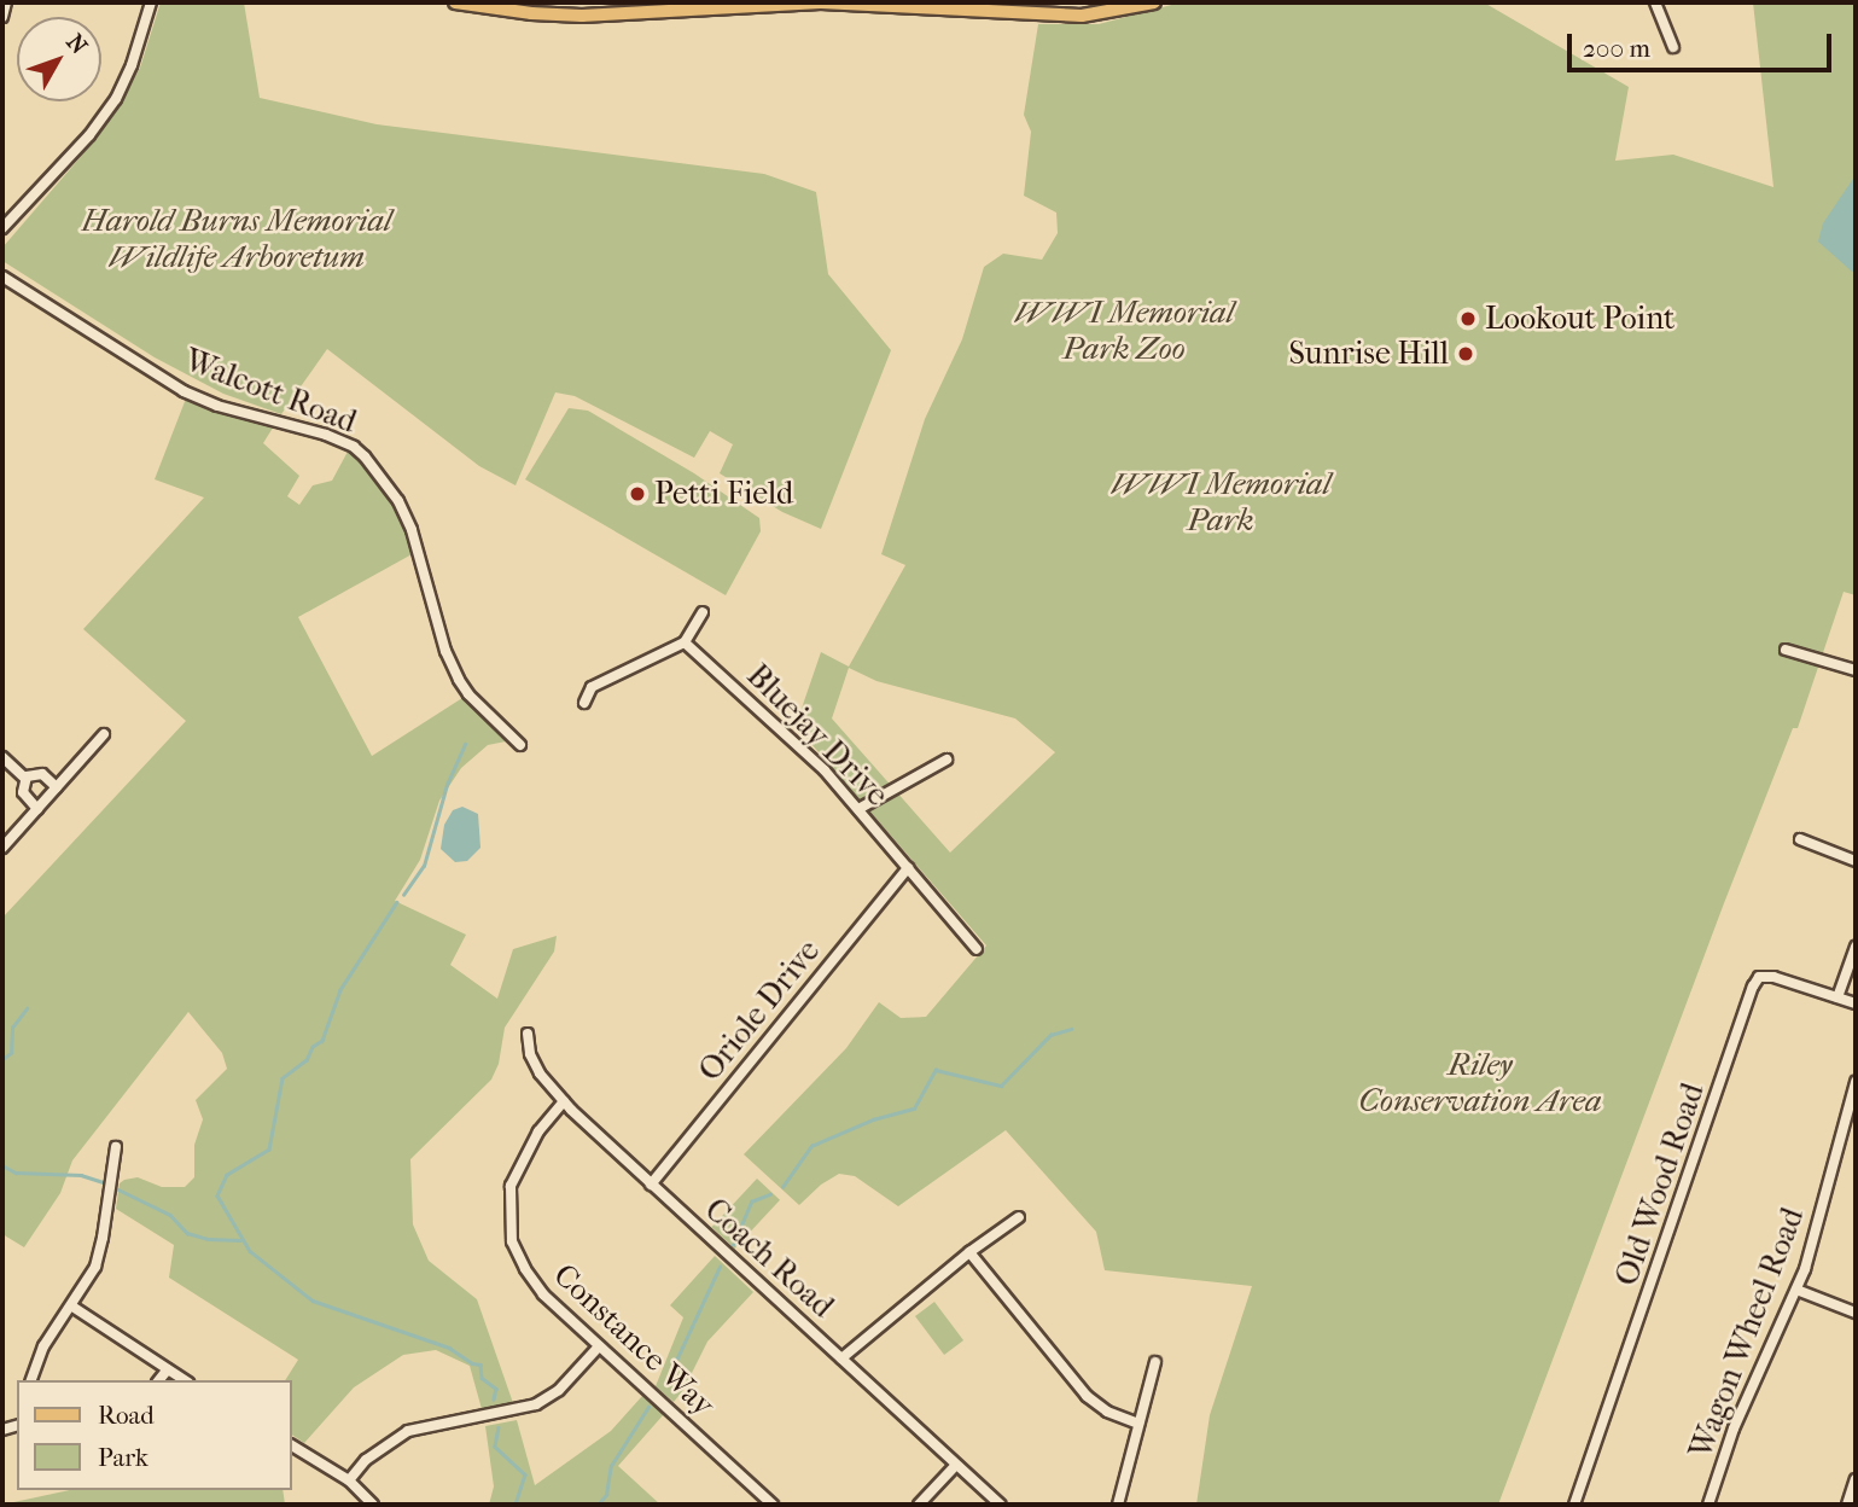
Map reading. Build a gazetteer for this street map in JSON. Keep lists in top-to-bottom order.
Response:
{
  "streets": {
    "street": [
      "Walcott Road",
      "Bluejay Drive",
      "Oriole Drive",
      "Old Wood Road",
      "Coach Road",
      "Wagon Wheel Road",
      "Constance Way"
    ]
  },
  "crossings": [
    ["Bluejay Drive", "Oriole Drive"],
    ["Oriole Drive", "Coach Road"],
    ["Coach Road", "Constance Way"]
  ],
  "parks": [
    "Harold Burns Memorial Wildlife Arboretum",
    "WWI Memorial Park Zoo",
    "WWI Memorial Park",
    "Riley Conservation Area"
  ],
  "places": ["Lookout Point", "Sunrise Hill", "Petti Field"],
  "legend": ["Road", "Park"],
  "scale_bar": "200 m",
  "north": "top right"
}
